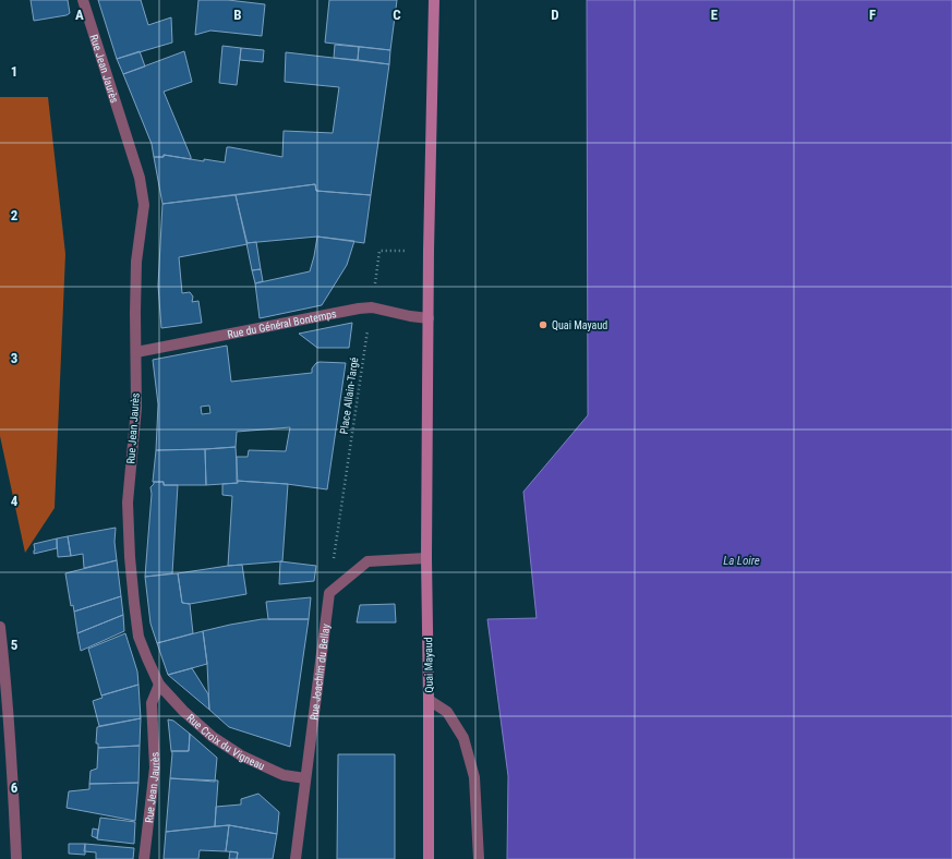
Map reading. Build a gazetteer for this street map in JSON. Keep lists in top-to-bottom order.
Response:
{
  "streets": {
    "main road": ["Quai Mayaud"],
    "street": [
      "Rue Jean Jaurès",
      "Rue du Général Bontemps",
      "Rue Joachim du Bellay",
      "Rue Croix du Vigneau"
    ],
    "path": ["Place Allain-Targé"]
  },
  "crossings": [
    ["Rue Jean Jaurès", "Rue du Général Bontemps"],
    ["Rue Jean Jaurès", "Rue Croix du Vigneau"],
    ["Rue du Général Bontemps", "Place Allain-Targé"],
    ["Rue du Général Bontemps", "Quai Mayaud"],
    ["Place Allain-Targé", "Quai Mayaud"],
    ["Place Allain-Targé", "Rue Joachim du Bellay"],
    ["Rue Joachim du Bellay", "Rue Croix du Vigneau"]
  ],
  "water": ["La Loire"],
  "places": ["Quai Mayaud"],
  "grid": {
    "columns": [
      "A",
      "B",
      "C",
      "D",
      "E",
      "F"
    ],
    "rows": [
      "1",
      "2",
      "3",
      "4",
      "5",
      "6"
    ]
  }
}
